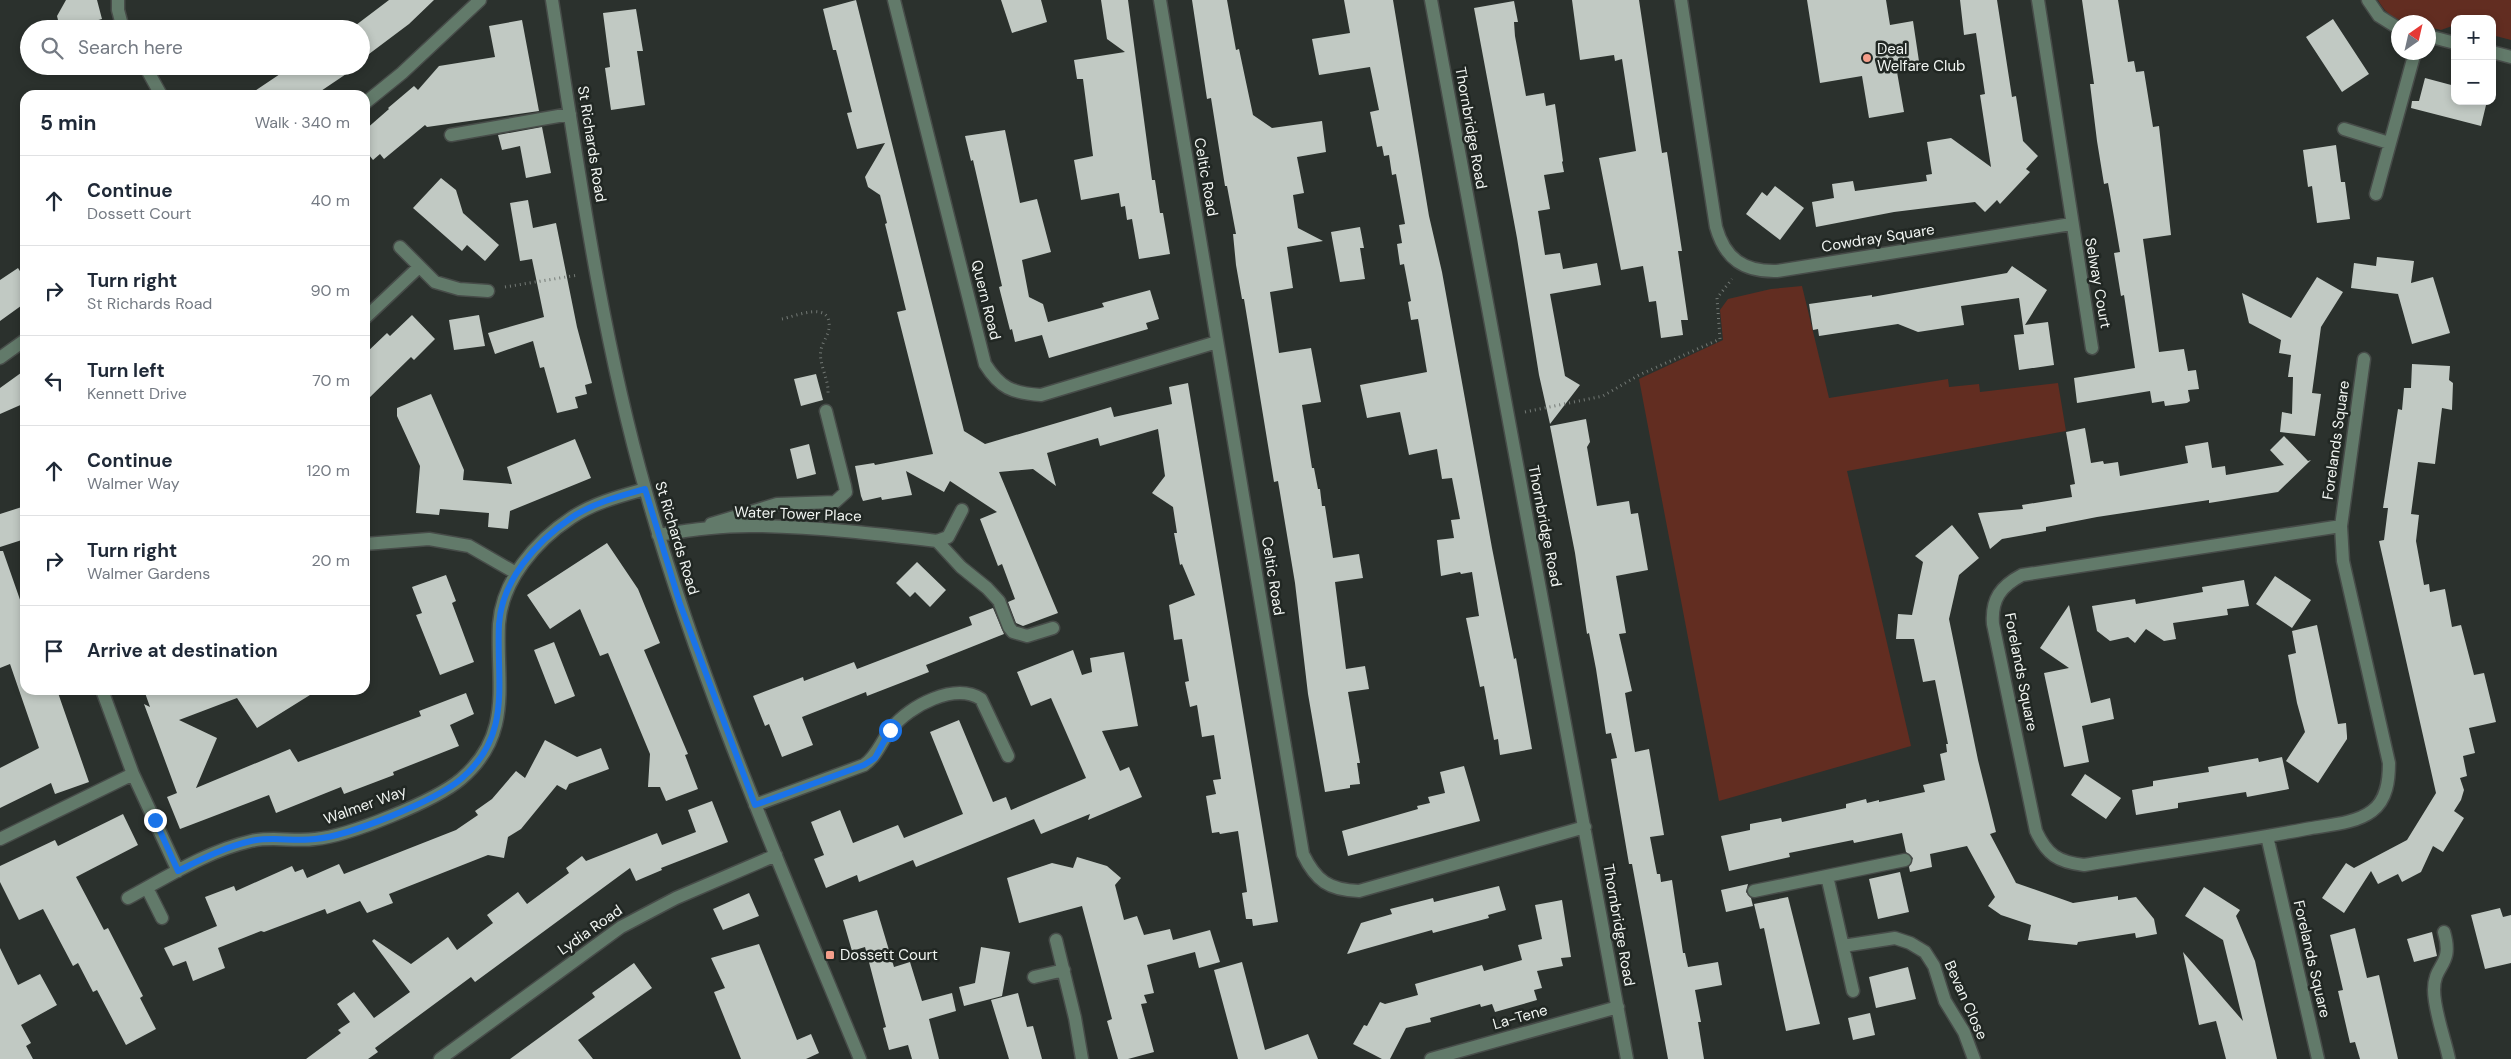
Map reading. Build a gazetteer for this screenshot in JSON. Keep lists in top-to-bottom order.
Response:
{
  "streets": {
    "street": [
      "Thornbridge Road",
      "St Richards Road",
      "Celtic Road",
      "Cowdray Square",
      "Selway Court",
      "Quern Road",
      "Forelands Square",
      "Water Tower Place",
      "Walmer Way",
      "Lydia Road",
      "Bevan Close",
      "La-Tene"
    ]
  },
  "crossings": [
    ["Thornbridge Road", "Celtic Road"],
    ["Thornbridge Road", "La-Tene"],
    ["St Richards Road", "Water Tower Place"],
    ["St Richards Road", "Walmer Way"],
    ["St Richards Road", "Lydia Road"],
    ["Celtic Road", "Quern Road"],
    ["Cowdray Square", "Selway Court"]
  ],
  "places": {
    "other": ["Deal Welfare Club"],
    "transit": ["Dossett Court"]
  },
  "north": "top right",
  "page": {
    "map_buttons": ["+", "−"],
    "search": "Search here",
    "heading": ["5 min", "Walk · 340 m"],
    "list": [
      ["Continue", "Dossett Court", "40 m"],
      ["Turn right", "St Richards Road", "90 m"],
      ["Turn left", "Kennett Drive", "70 m"],
      ["Continue", "Walmer Way", "120 m"],
      ["Turn right", "Walmer Gardens", "20 m"],
      "Arrive at destination"
    ]
  }
}
